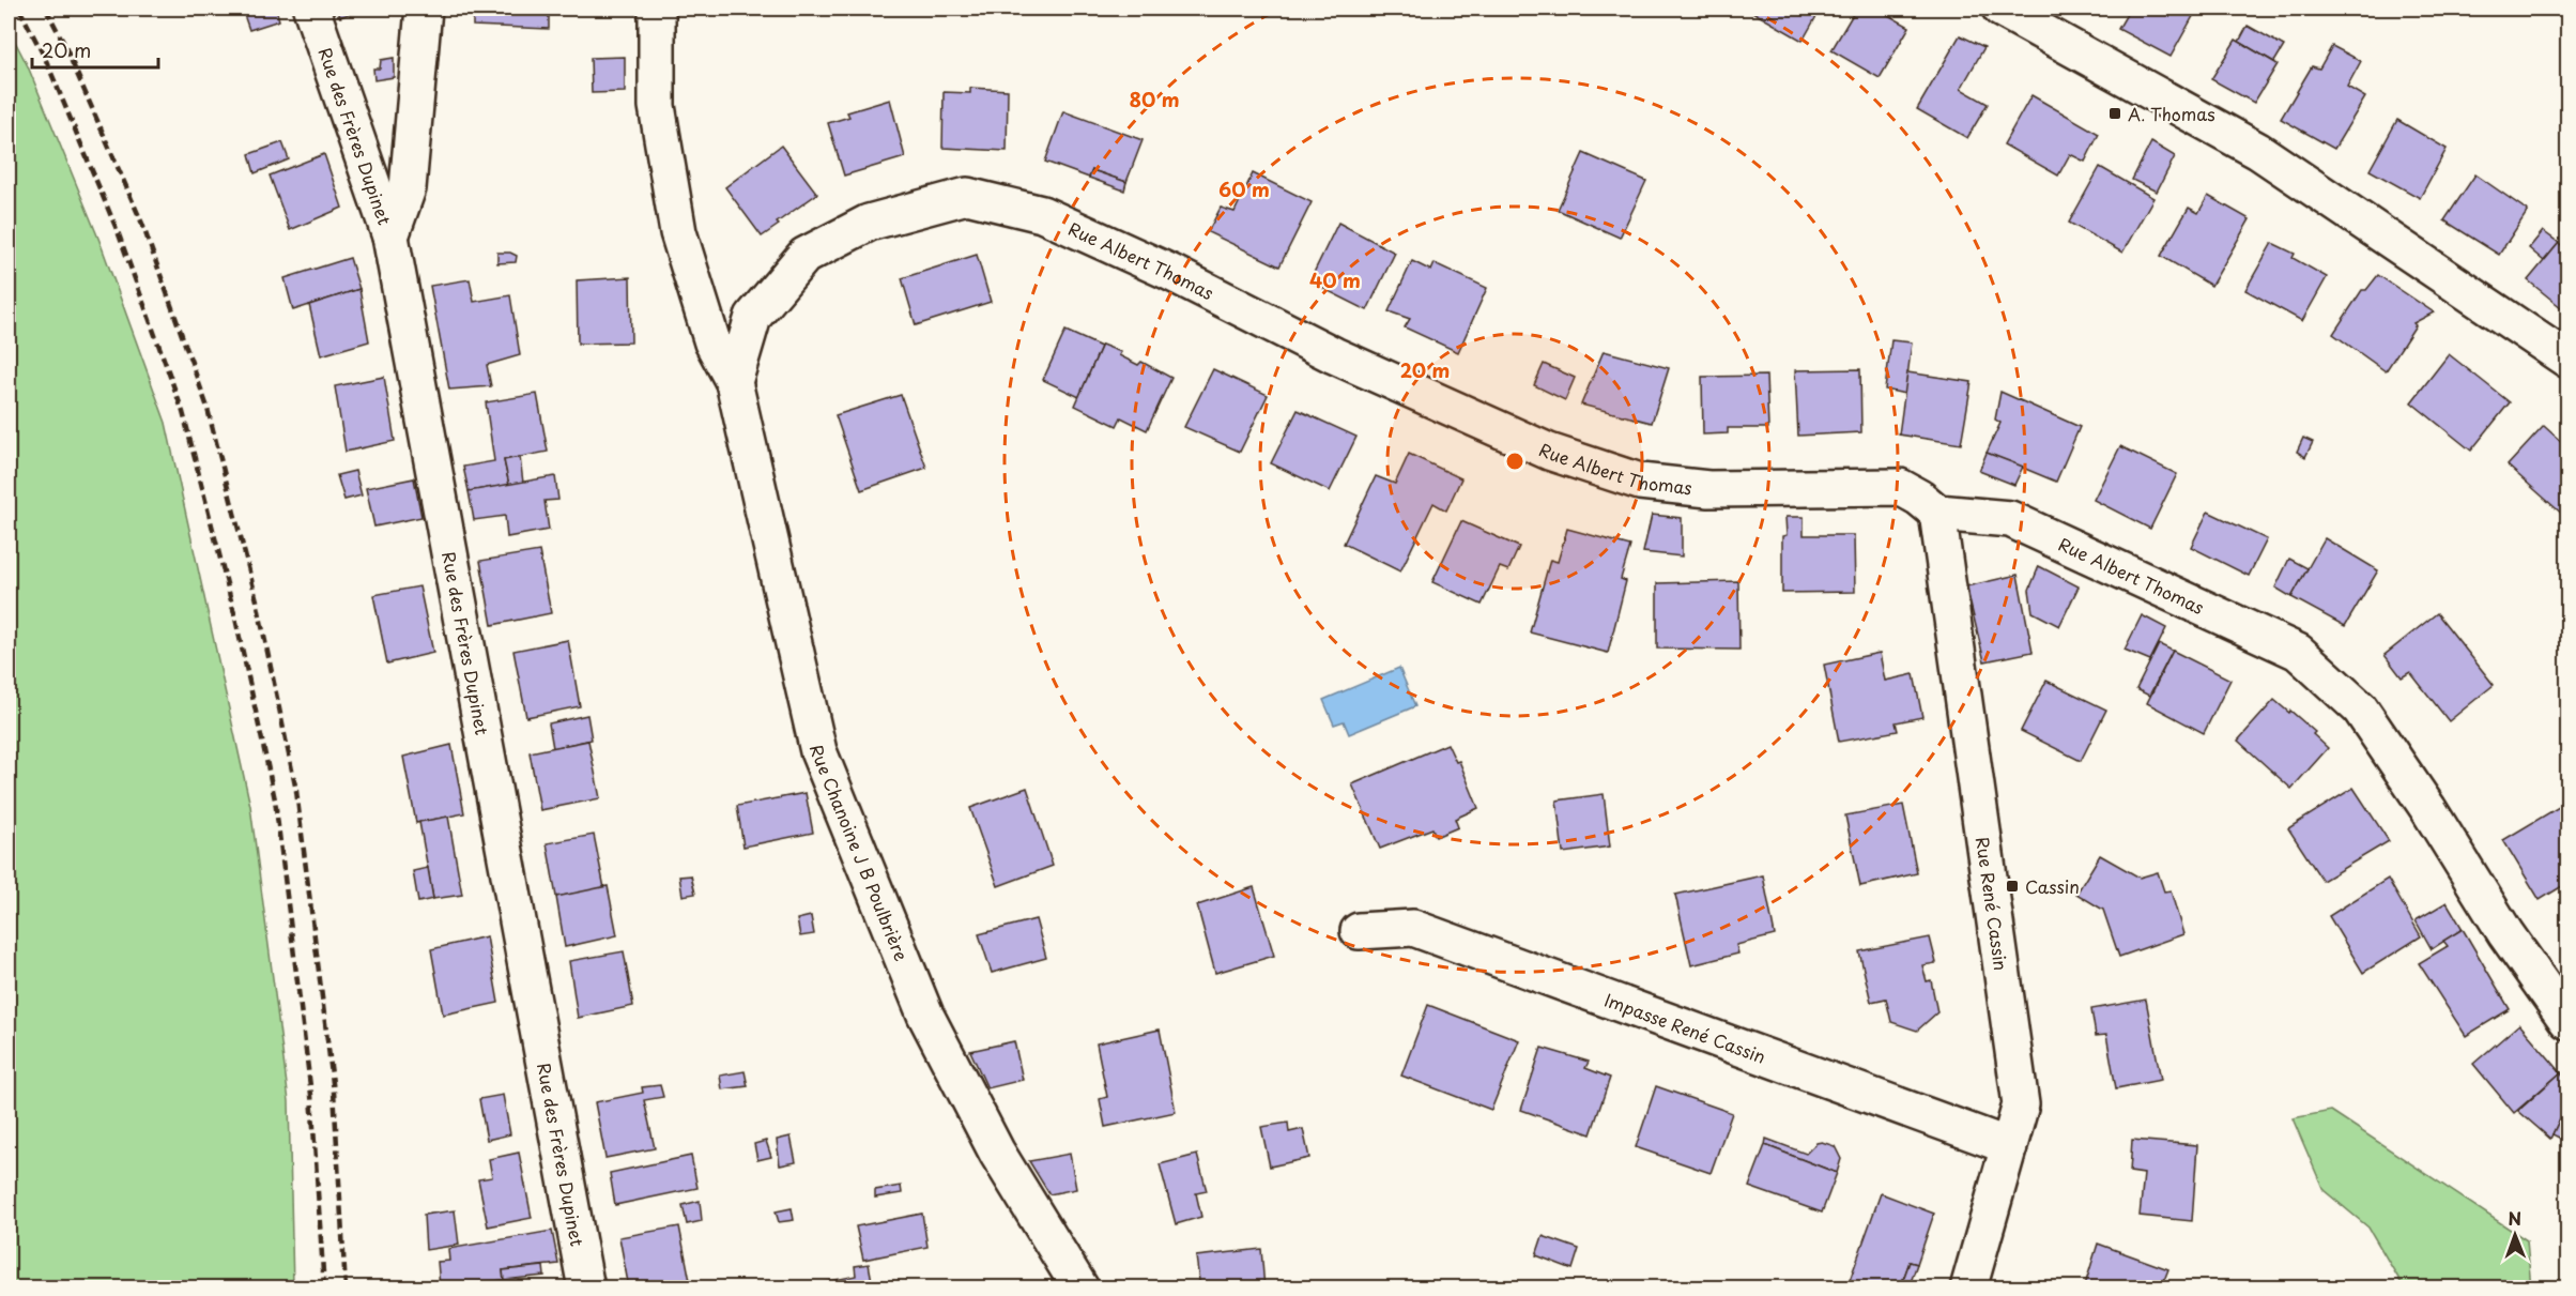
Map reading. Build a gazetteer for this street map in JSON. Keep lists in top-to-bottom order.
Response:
{
  "streets": {
    "street": [
      "Rue des Frères Dupinet",
      "Rue Albert Thomas",
      "Rue Chanoine J B Poulbrière",
      "Rue René Cassin",
      "Impasse René Cassin"
    ]
  },
  "crossings": [
    ["Rue Albert Thomas", "Rue Chanoine J B Poulbrière"],
    ["Rue Albert Thomas", "Rue René Cassin"],
    ["Rue René Cassin", "Impasse René Cassin"]
  ],
  "places": {
    "transit": ["A. Thomas", "Cassin"]
  },
  "scale_bar": "20 m",
  "north": "top",
  "rings": [
    "80 m",
    "60 m",
    "40 m",
    "20 m"
  ]
}
